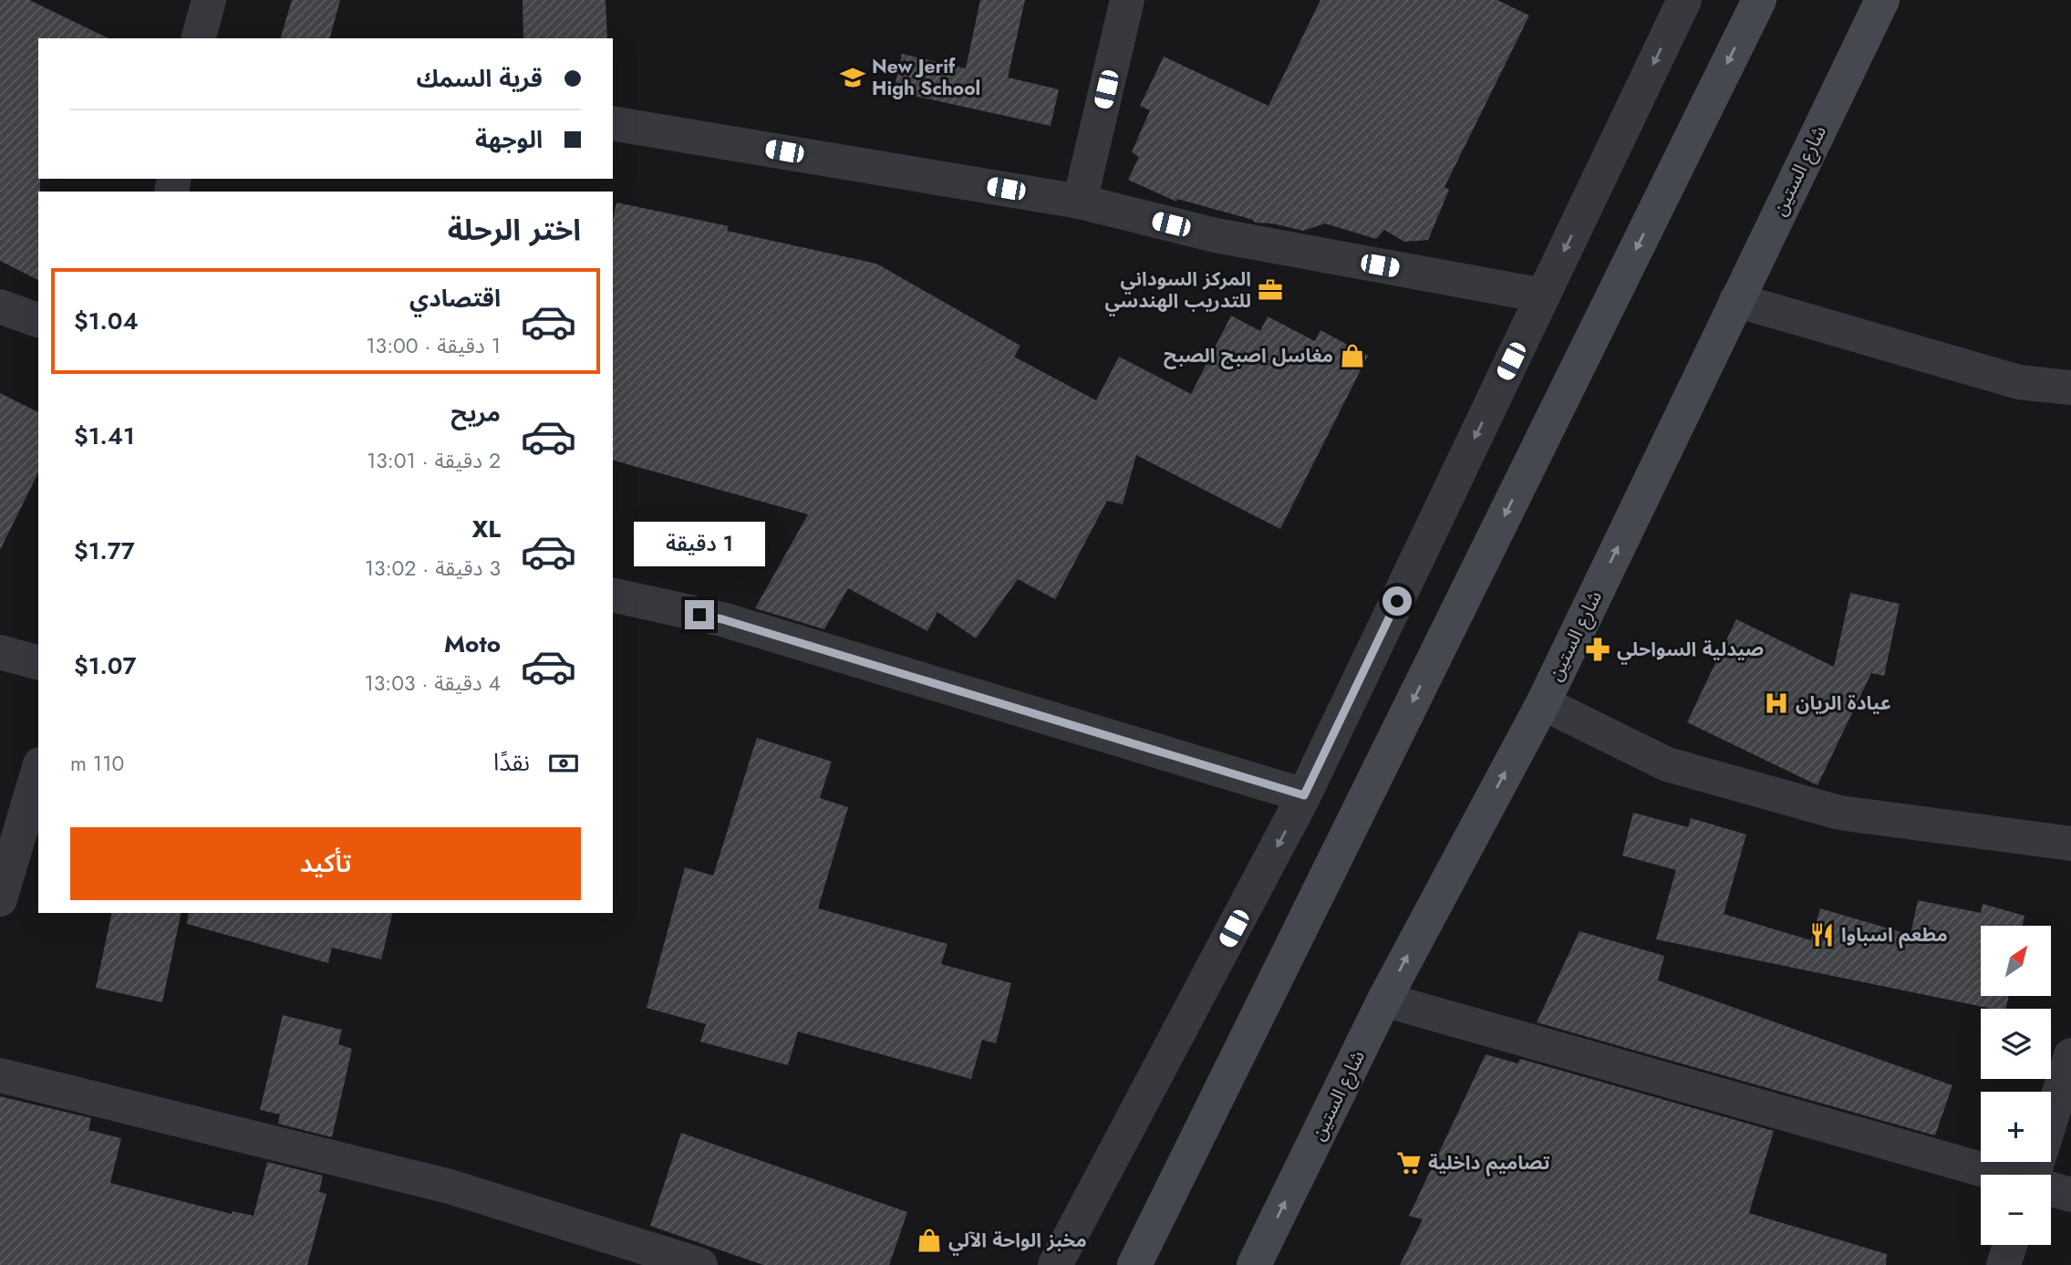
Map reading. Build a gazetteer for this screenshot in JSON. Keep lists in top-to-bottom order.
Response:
{
  "streets": {
    "main road": ["شارع الستين"]
  },
  "places": {
    "school or university": ["New Jerif High School"],
    "office": ["المركز السوداني للتدريب الهندسي"],
    "shop": ["مغاسل اصبح الصبح", "مخبز الواحة الآلي"],
    "pharmacy": ["صيدلية السواحلي"],
    "hospital": ["عيادة الريان"],
    "restaurant": ["مطعم اسباوا"],
    "supermarket": ["تصاميم داخلية"]
  },
  "north": "top right",
  "page": {
    "banner": ["قرية السمك", "الوجهة"],
    "heading": "اختر الرحلة",
    "list": [
      {
        "name": "اقتصادي",
        "note": "1 دقيقة · 13:00",
        "value": "$1.04"
      },
      {
        "name": "مريح",
        "note": "2 دقيقة · 13:01",
        "value": "$1.41"
      },
      {
        "name": "XL",
        "note": "3 دقيقة · 13:02",
        "value": "$1.77"
      },
      {
        "name": "Moto",
        "note": "4 دقيقة · 13:03",
        "value": "$1.07"
      }
    ],
    "bubble": "1 دقيقة",
    "pay": ["نقدًا", "110 m"],
    "buttons": "تأكيد",
    "map_buttons": ["+", "−"]
  }
}
